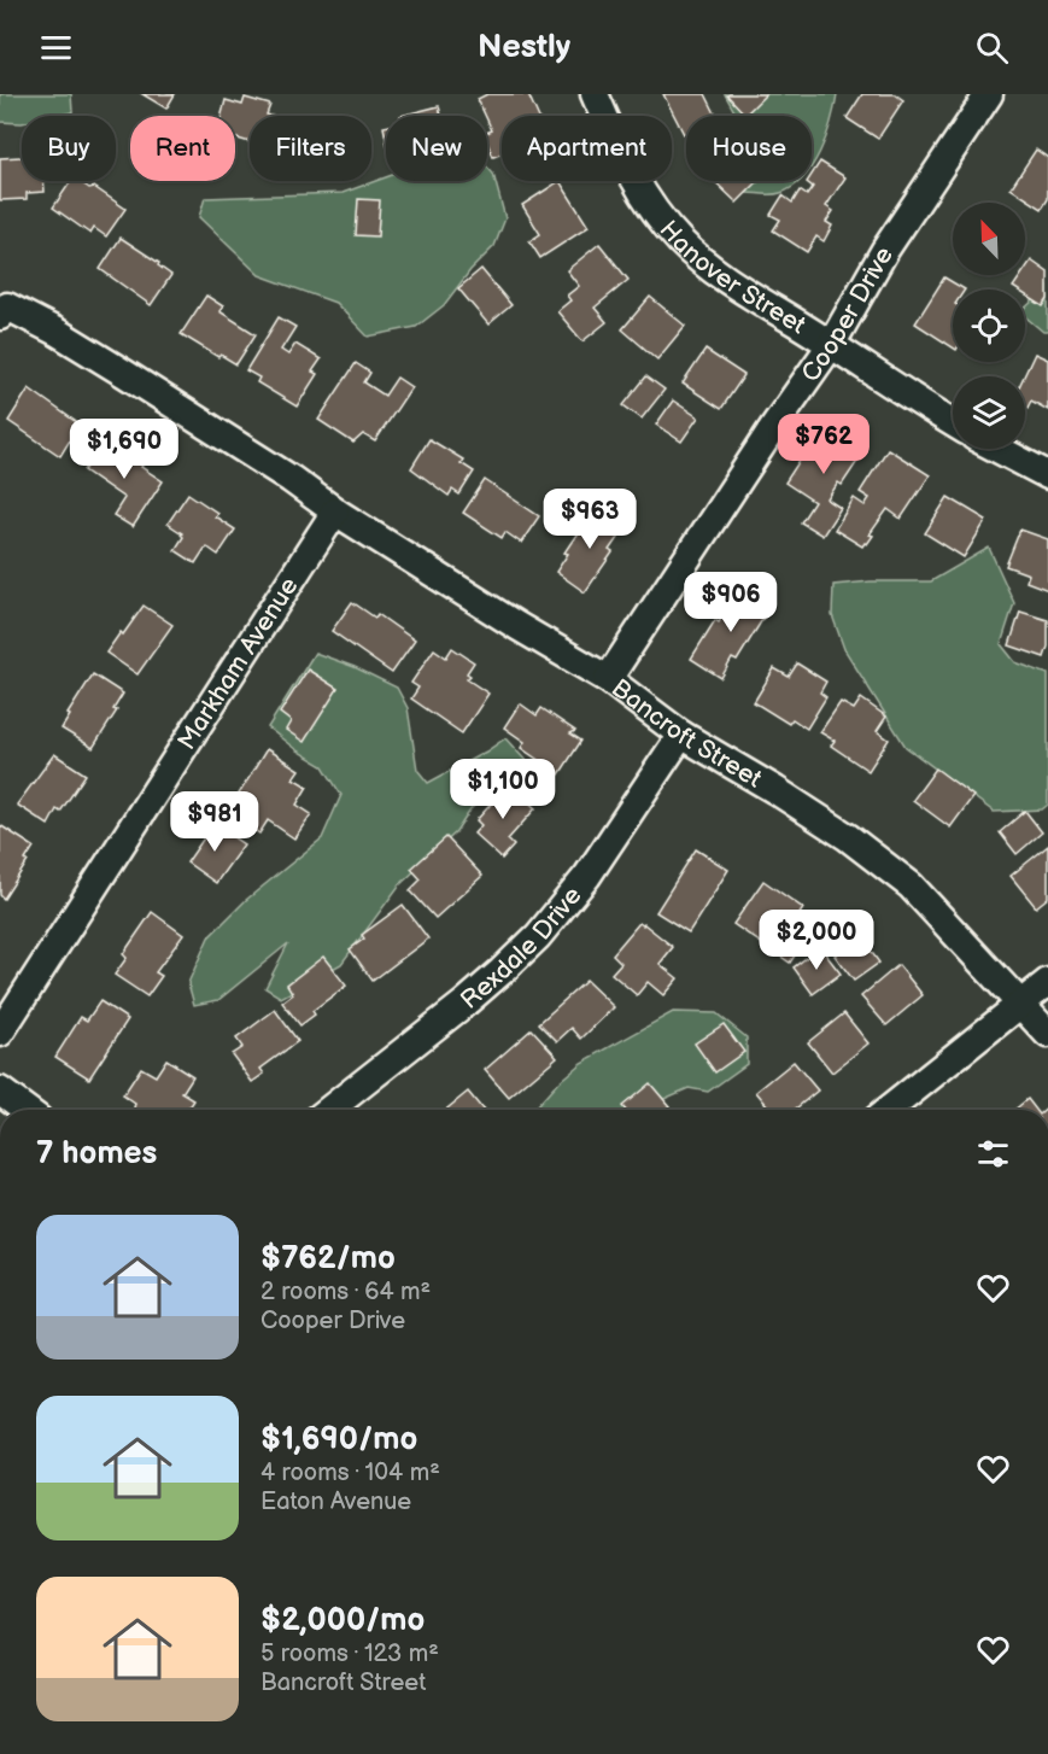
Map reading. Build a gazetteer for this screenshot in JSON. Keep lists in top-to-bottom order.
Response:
{
  "streets": {
    "street": [
      "Hanover Street",
      "Cooper Drive",
      "Markham Avenue",
      "Bancroft Street",
      "Rexdale Drive"
    ]
  },
  "crossings": [
    ["Hanover Street", "Cooper Drive"],
    ["Cooper Drive", "Bancroft Street"],
    ["Markham Avenue", "Bancroft Street"],
    ["Bancroft Street", "Rexdale Drive"]
  ],
  "north": "top left",
  "page": {
    "header": "Nestly",
    "chip": [
      "Buy",
      "Rent",
      "Filters",
      "New",
      "Apartment",
      "House"
    ],
    "price": [
      "$762",
      "$1,690",
      "$963",
      "$906",
      "$1,100",
      "$981",
      "$2,000"
    ],
    "heading": "7 homes",
    "list": [
      {
        "name": "$762/mo",
        "note": "2 rooms · 64 m² · Cooper Drive"
      },
      {
        "name": "$1,690/mo",
        "note": "4 rooms · 104 m² · Eaton Avenue"
      },
      {
        "name": "$2,000/mo",
        "note": "5 rooms · 123 m² · Bancroft Street"
      }
    ]
  }
}
